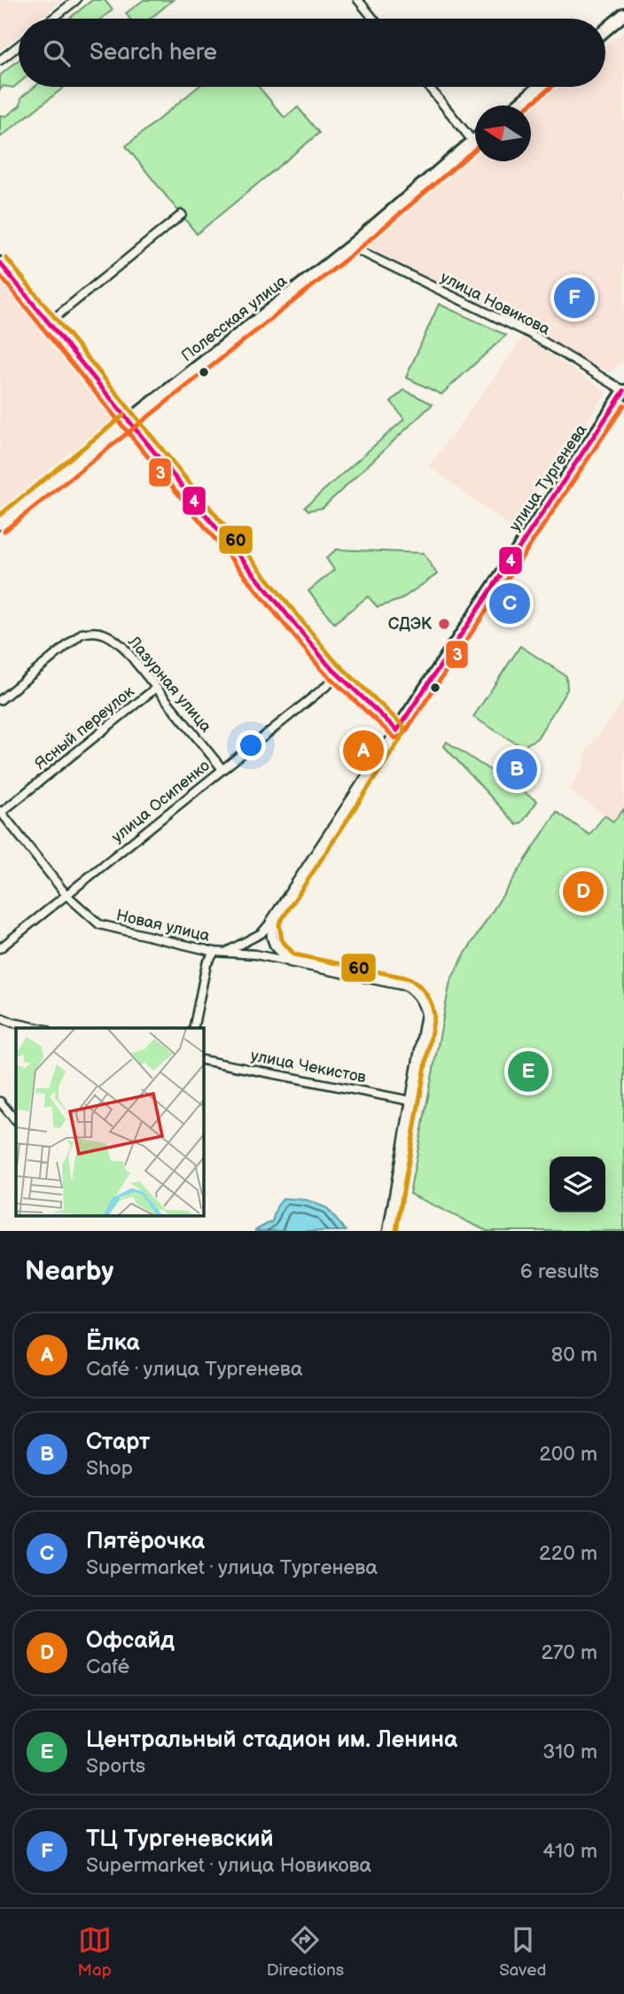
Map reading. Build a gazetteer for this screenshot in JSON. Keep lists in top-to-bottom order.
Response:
{
  "streets": {
    "main road": ["Полесская улица", "улица Тургенева"],
    "street": [
      "улица Новикова",
      "Лазурная улица",
      "Ясный переулок",
      "улица Осипенко",
      "Новая улица",
      "улица Чекистов"
    ]
  },
  "crossings": [
    ["улица Новикова", "Полесская улица"],
    ["улица Новикова", "улица Тургенева"],
    ["Лазурная улица", "Ясный переулок"],
    ["Лазурная улица", "улица Осипенко"],
    ["Ясный переулок", "Новая улица"],
    ["улица Осипенко", "Новая улица"],
    ["Новая улица", "улица Чекистов"]
  ],
  "places": ["СДЭК"],
  "lines": ["transit line 3", "transit line 60", "transit line 4"],
  "north": "left",
  "page": {
    "search": "Search here",
    "pins": [
      "F",
      "C",
      "A",
      "B",
      "D",
      "E"
    ],
    "heading": ["Nearby", "6 results"],
    "list": [
      {
        "mark": "A",
        "name": "Ёлка",
        "note": "Café · улица Тургенева",
        "value": "80 m"
      },
      {
        "mark": "B",
        "name": "Старт",
        "note": "Shop",
        "value": "200 m"
      },
      {
        "mark": "C",
        "name": "Пятёрочка",
        "note": "Supermarket · улица Тургенева",
        "value": "220 m"
      },
      {
        "mark": "D",
        "name": "Офсайд",
        "note": "Café",
        "value": "270 m"
      },
      {
        "mark": "E",
        "name": "Центральный стадион им. Ленина",
        "note": "Sports",
        "value": "310 m"
      },
      {
        "mark": "F",
        "name": "ТЦ Тургеневский",
        "note": "Supermarket · улица Новикова",
        "value": "410 m"
      }
    ],
    "nav": ["Map", "Directions", "Saved"]
  }
}
